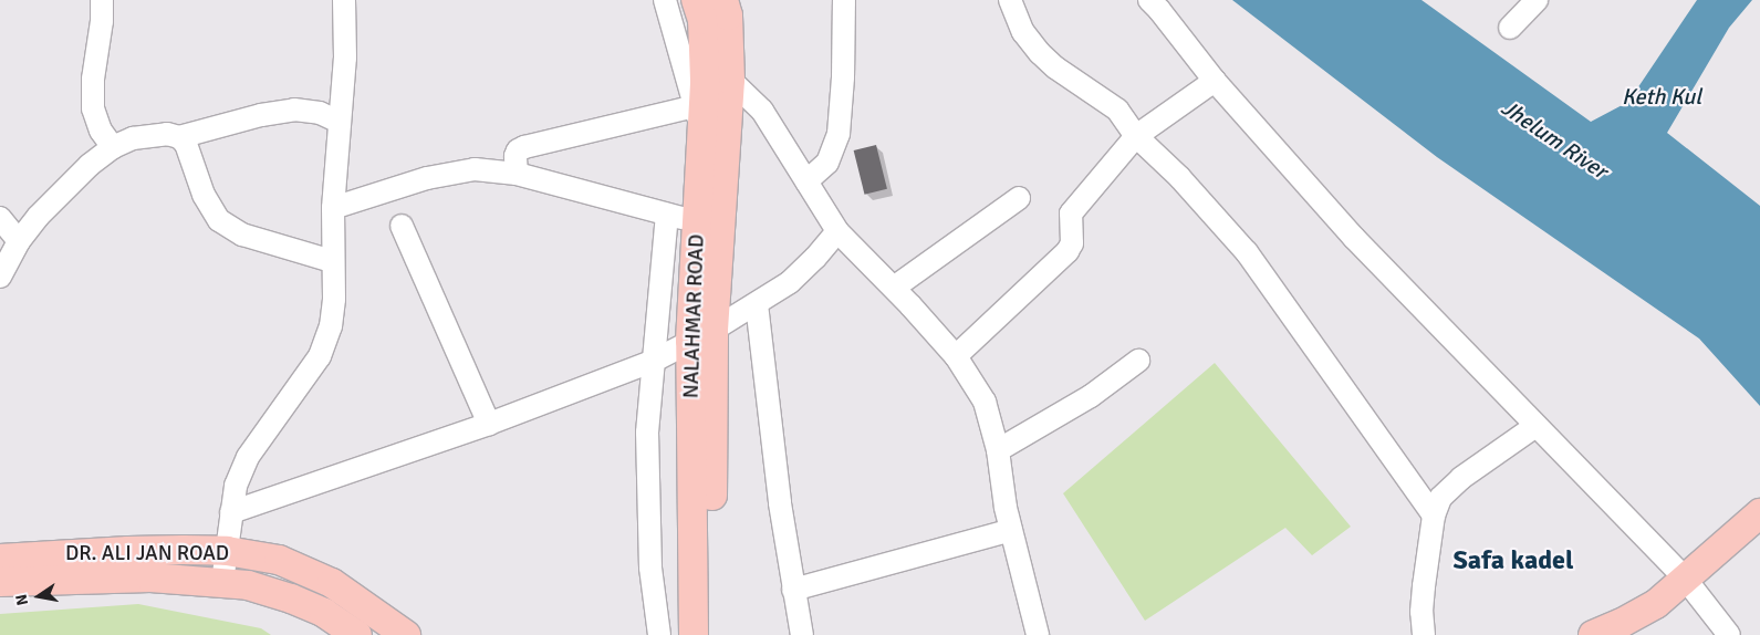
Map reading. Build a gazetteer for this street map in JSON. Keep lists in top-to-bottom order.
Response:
{
  "streets": {
    "main road": ["NALAHMAR ROAD", "DR. ALI JAN ROAD"]
  },
  "districts": ["Safa kadel"],
  "water": ["Keth Kul", "Jhelum River"],
  "north": "left"
}
